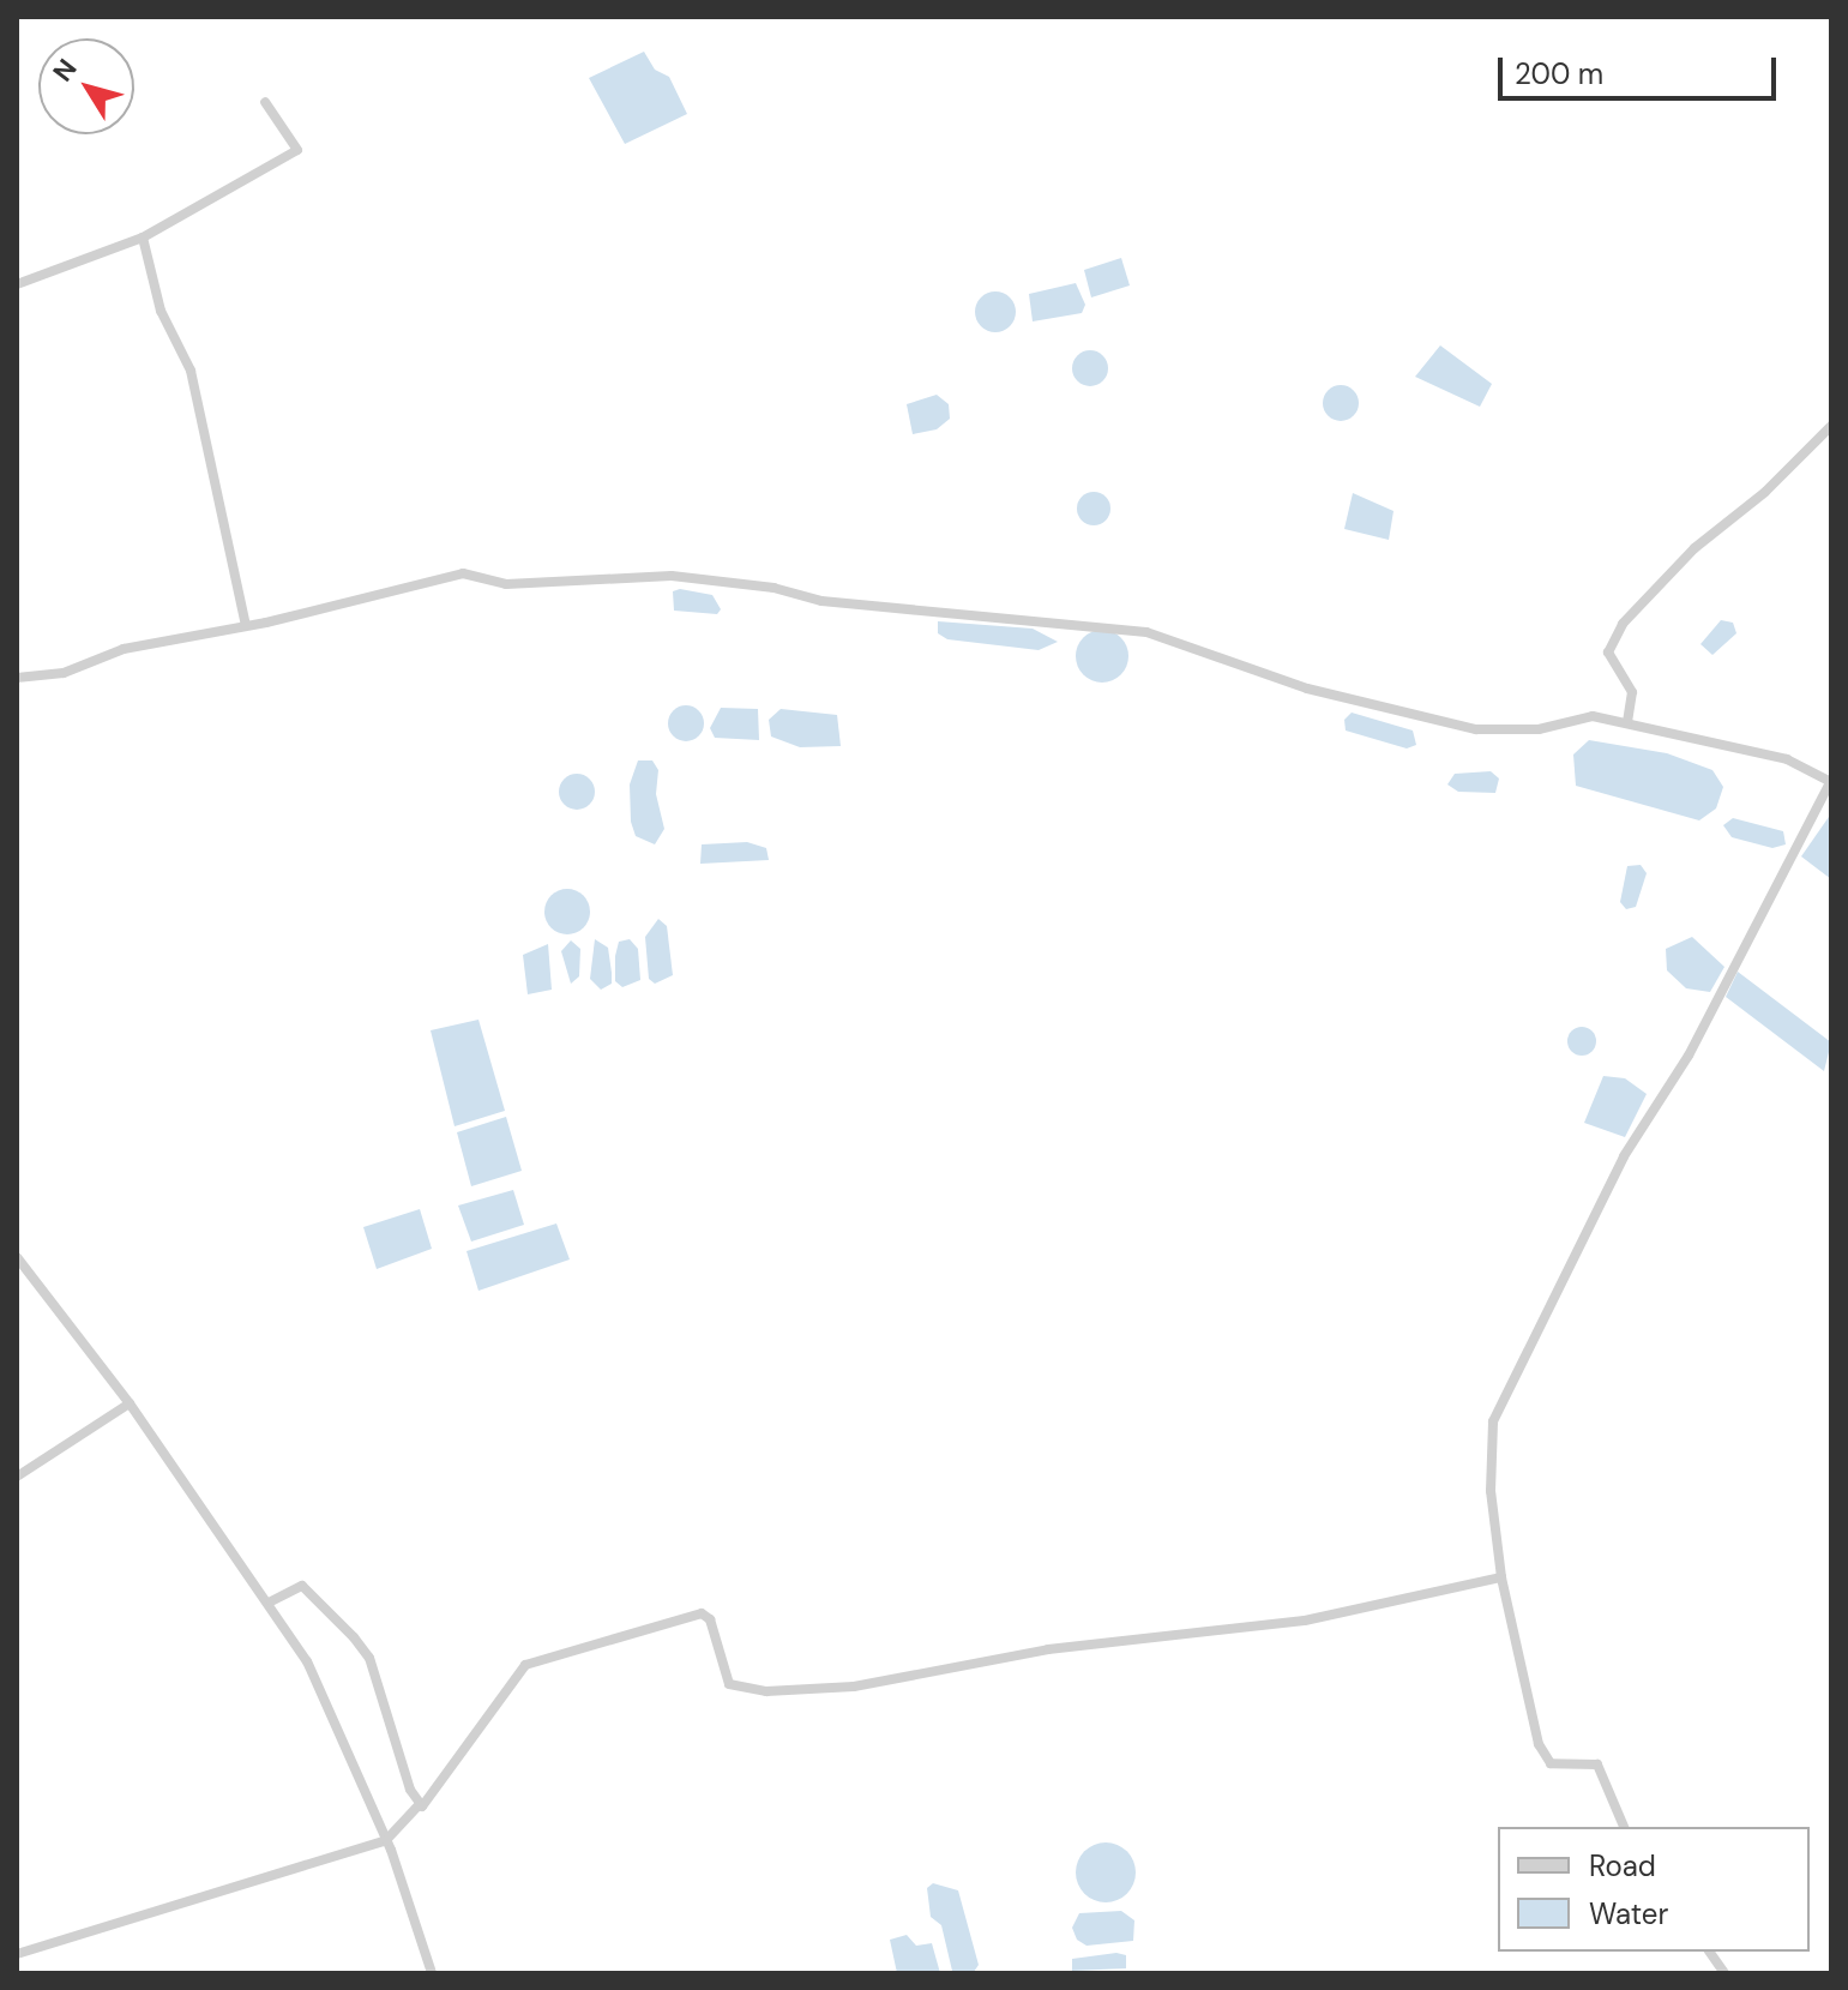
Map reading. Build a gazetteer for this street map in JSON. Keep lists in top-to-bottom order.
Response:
{
  "legend": ["Road", "Water"],
  "scale_bar": "200 m",
  "north": "top left"
}
